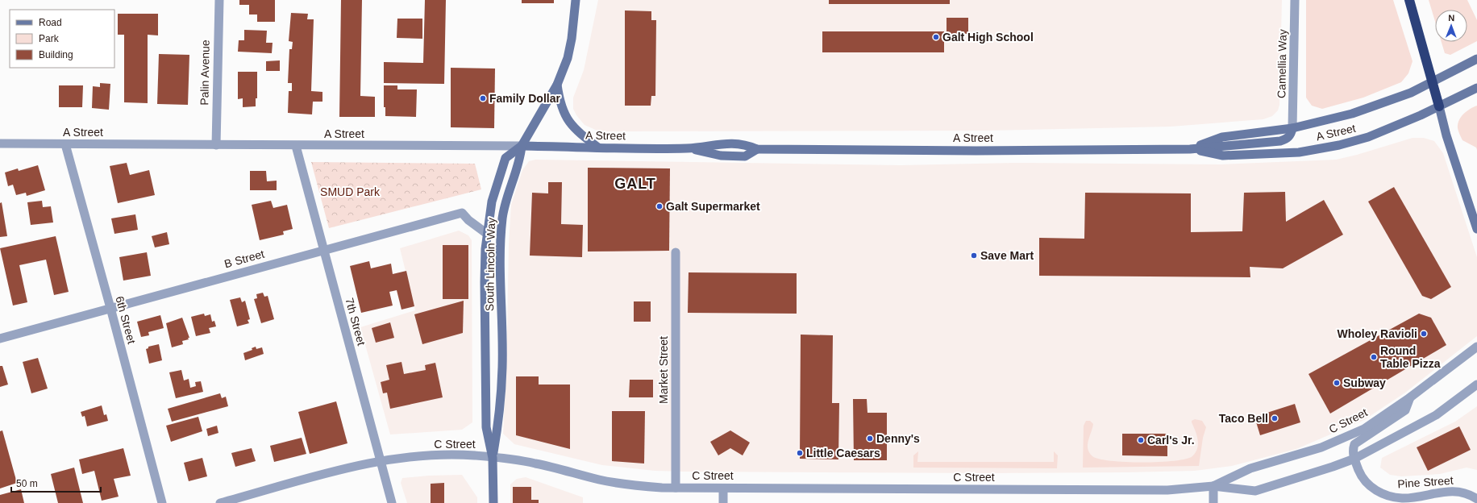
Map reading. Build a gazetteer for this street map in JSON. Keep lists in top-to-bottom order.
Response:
{
  "streets": {
    "main road": ["A Street", "South Lincoln Way"],
    "street": [
      "Camellia Way",
      "Palin Avenue",
      "B Street",
      "6th Street",
      "7th Street",
      "Market Street",
      "C Street",
      "Pine Street"
    ]
  },
  "crossings": [
    ["Camellia Way", "A Street"],
    ["Palin Avenue", "A Street"],
    ["A Street", "South Lincoln Way"],
    ["A Street", "6th Street"],
    ["A Street", "7th Street"],
    ["B Street", "South Lincoln Way"],
    ["B Street", "6th Street"],
    ["B Street", "7th Street"],
    ["South Lincoln Way", "C Street"],
    ["7th Street", "C Street"],
    ["Market Street", "C Street"],
    ["C Street", "Pine Street"]
  ],
  "districts": ["GALT"],
  "parks": ["SMUD Park"],
  "places": [
    "Galt High School",
    "Family Dollar",
    "Galt Supermarket",
    "Save Mart",
    "Wholey Ravioli",
    "Round Table Pizza",
    "Subway",
    "Taco Bell",
    "Denny's",
    "Carl's Jr.",
    "Little Caesars"
  ],
  "legend": ["Road", "Park", "Building"],
  "scale_bar": "50 m",
  "north": "top"
}
